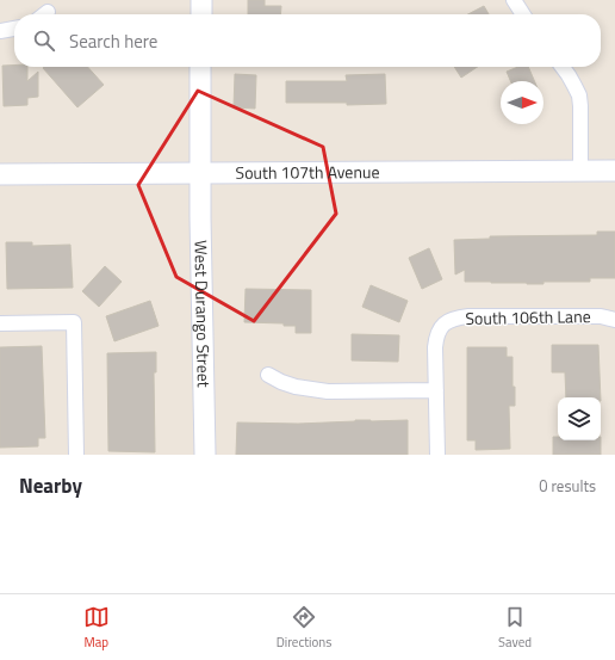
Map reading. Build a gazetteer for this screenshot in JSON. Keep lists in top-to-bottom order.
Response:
{
  "streets": {
    "main road": ["South 107th Avenue", "West Durango Street"],
    "street": ["South 106th Lane"]
  },
  "crossings": [
    ["South 107th Avenue", "West Durango Street"]
  ],
  "north": "right",
  "page": {
    "search": "Search here",
    "heading": ["Nearby", "0 results"],
    "nav": ["Map", "Directions", "Saved"]
  }
}
